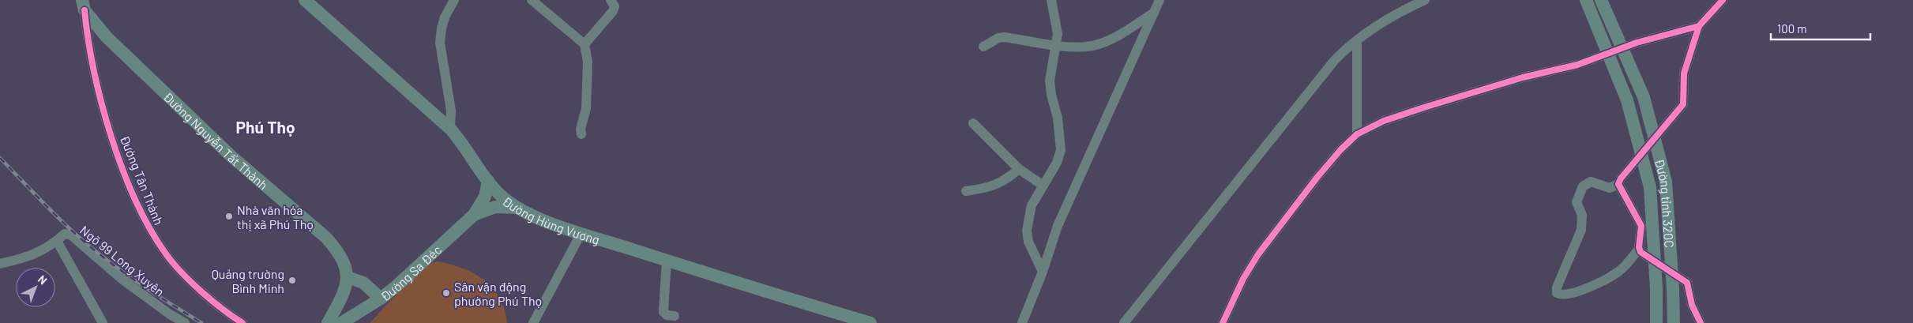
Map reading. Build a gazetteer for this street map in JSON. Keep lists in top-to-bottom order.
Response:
{
  "streets": {
    "main road": [
      "Đường Nguyễn Tất Thành",
      "Đường tỉnh 320C",
      "Đường Hùng Vương",
      "Đường Sa Đéc"
    ],
    "street": ["Đường Tân Thành", "Ngõ 99 Long Xuyên"]
  },
  "crossings": [
    ["Đường Nguyễn Tất Thành", "Đường Tân Thành"],
    ["Đường Hùng Vương", "Đường Sa Đéc"]
  ],
  "districts": ["Phú Thọ"],
  "places": ["Nhà văn hóa thị xã Phú Thọ", "Quảng trường Bình Minh", "Sân vận động phường Phú Thọ"],
  "scale_bar": "100 m",
  "north": "top right"
}
